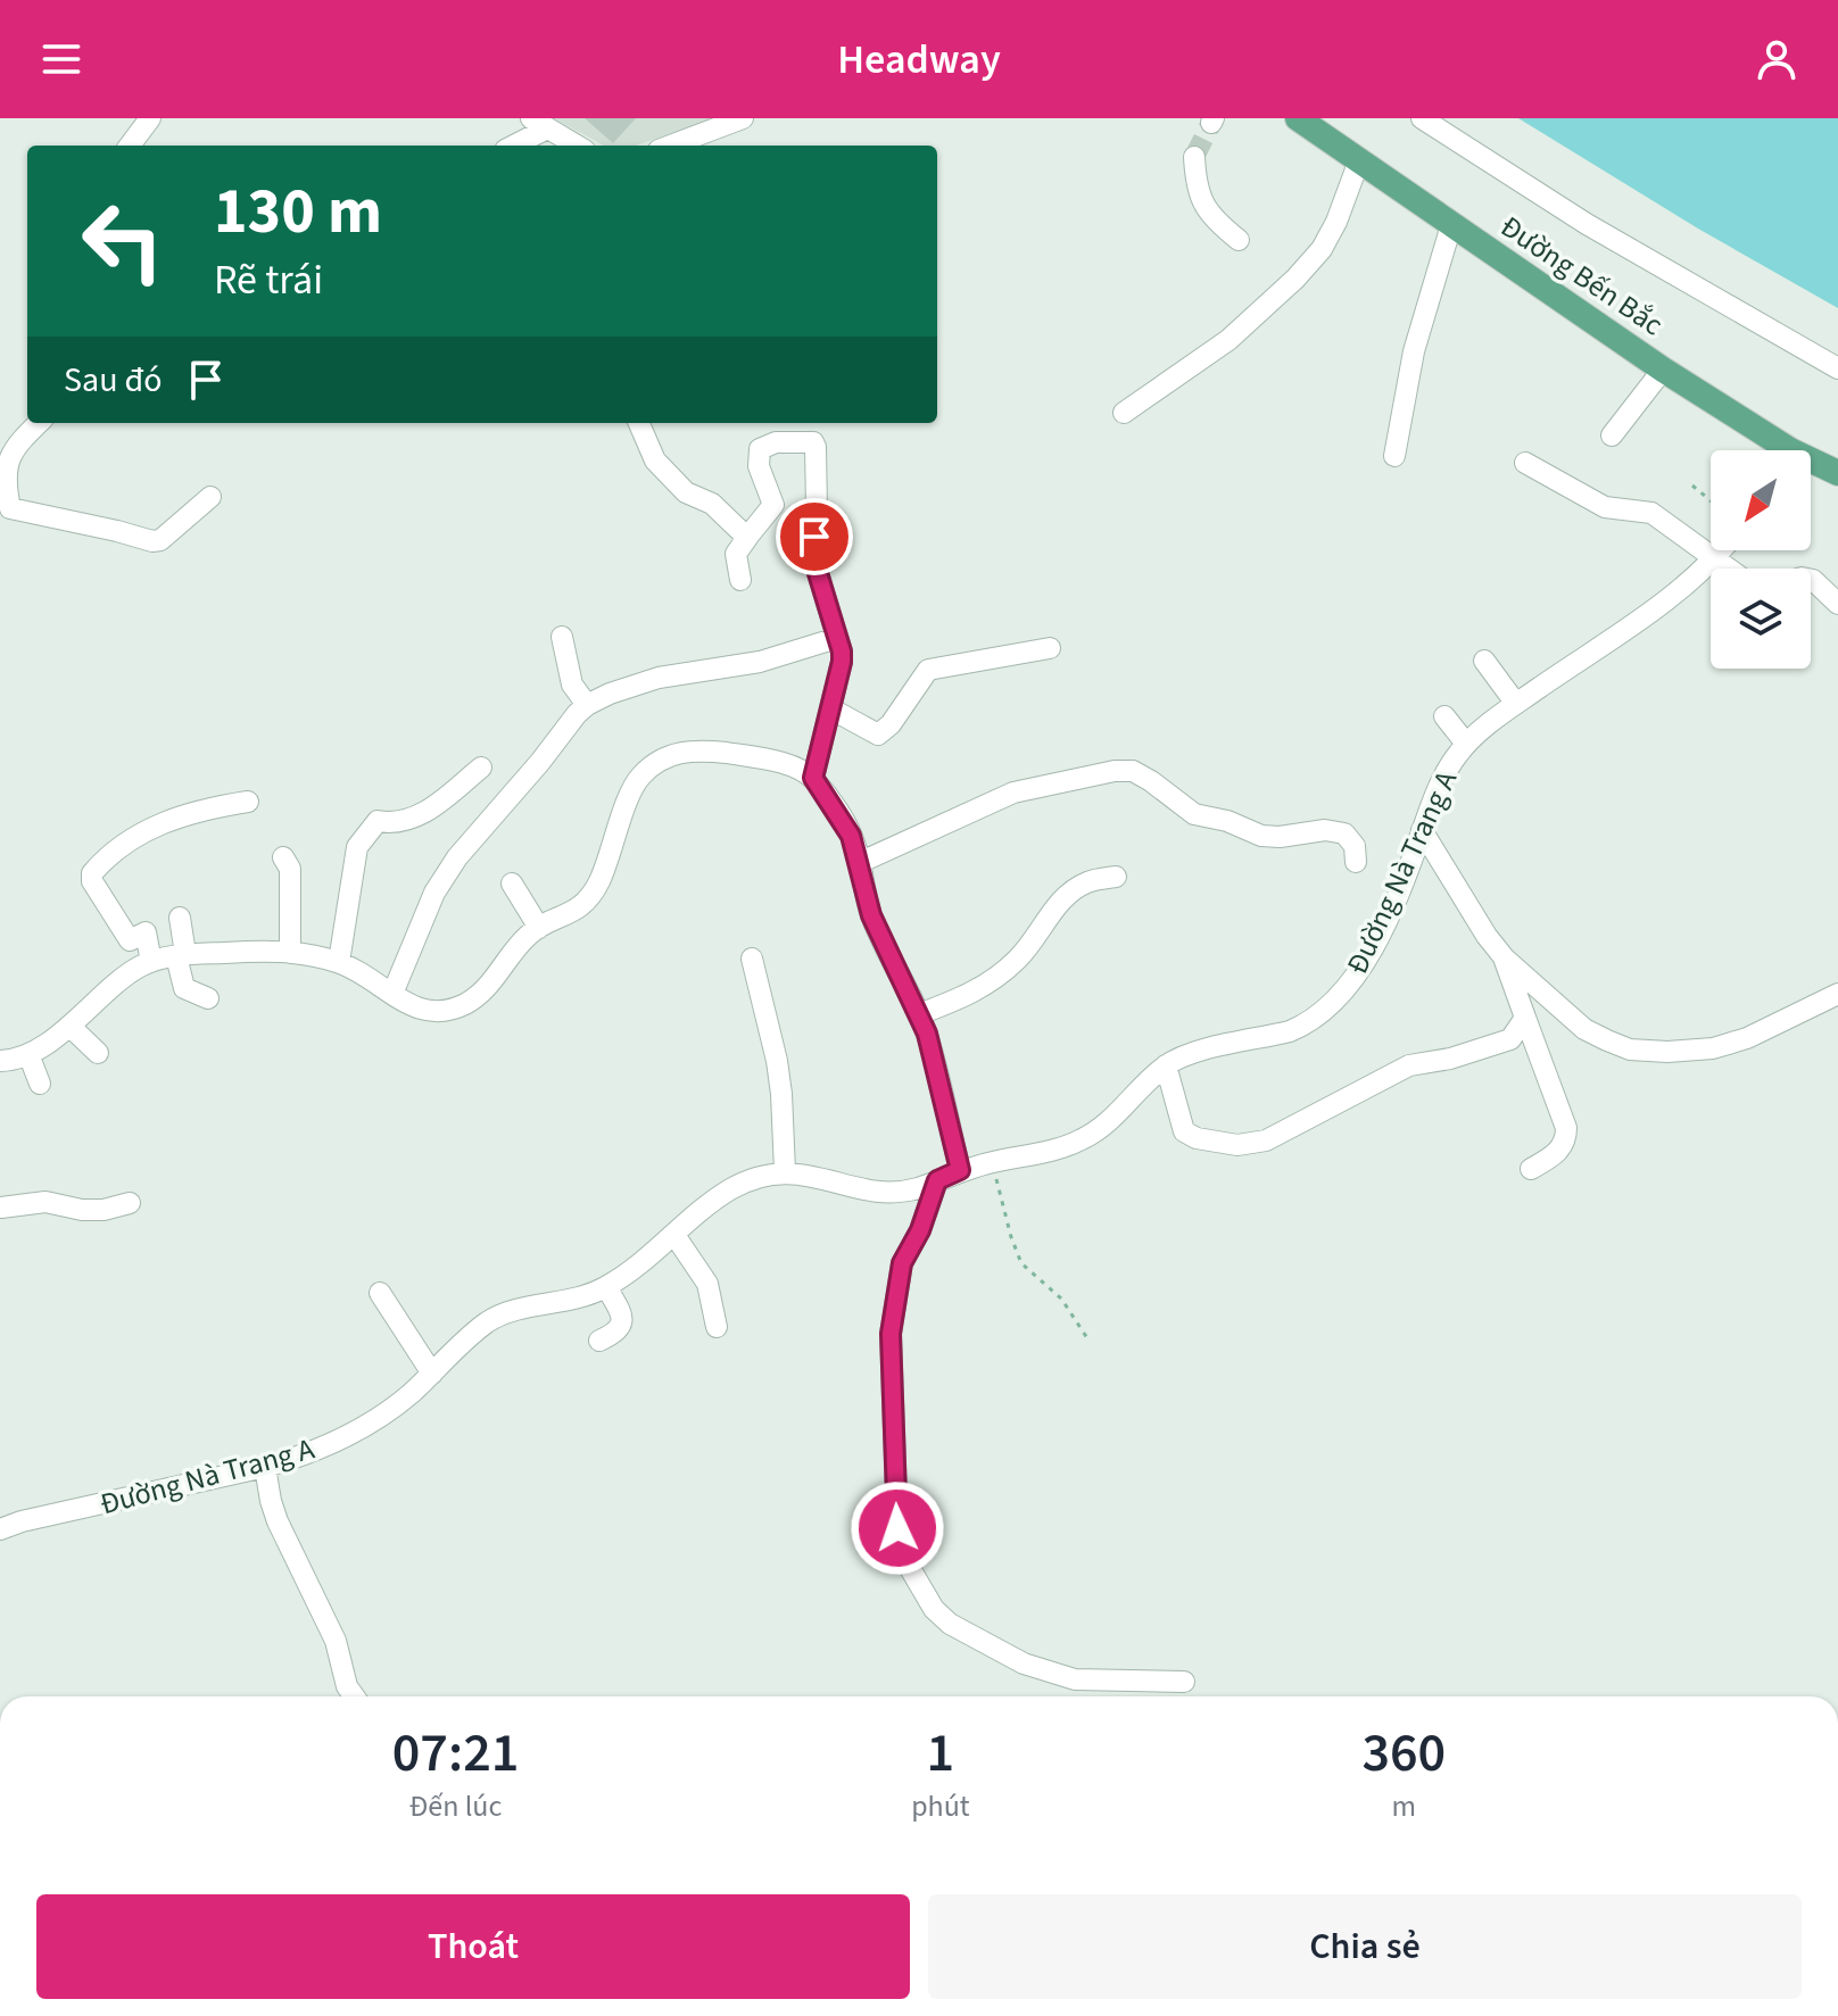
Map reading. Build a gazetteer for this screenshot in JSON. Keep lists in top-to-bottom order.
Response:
{
  "streets": {
    "main road": ["Đường Bến Bắc"],
    "street": ["Đường Nà Trang A"]
  },
  "north": "bottom left",
  "page": {
    "header": "Headway",
    "turn": ["130 m", "Rẽ trái"],
    "then": "Sau đó",
    "eta": [
      "07:21",
      "Đến lúc",
      "1",
      "phút",
      "360",
      "m"
    ],
    "buttons": ["Thoát", "Chia sẻ"]
  }
}
